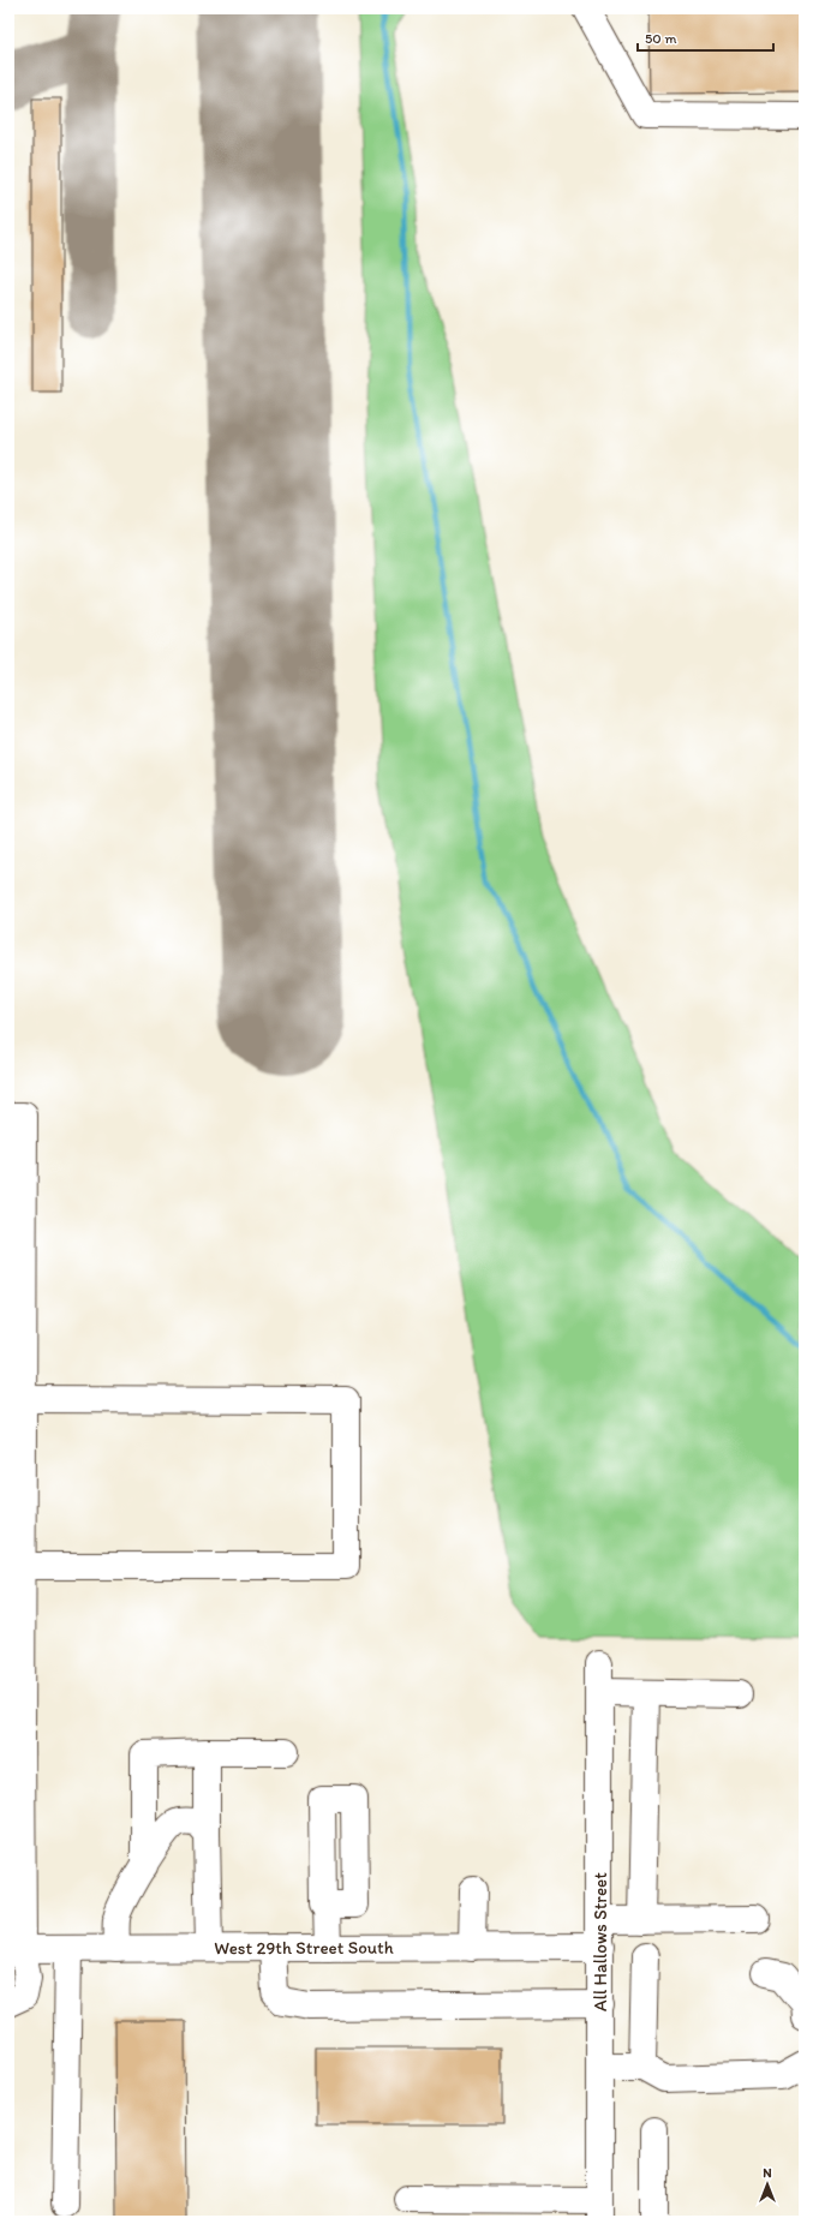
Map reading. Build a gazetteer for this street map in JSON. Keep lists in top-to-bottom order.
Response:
{
  "streets": {
    "street": ["All Hallows Street", "West 29th Street South"]
  },
  "crossings": [
    ["All Hallows Street", "West 29th Street South"]
  ],
  "scale_bar": "50 m",
  "north": "top"
}
